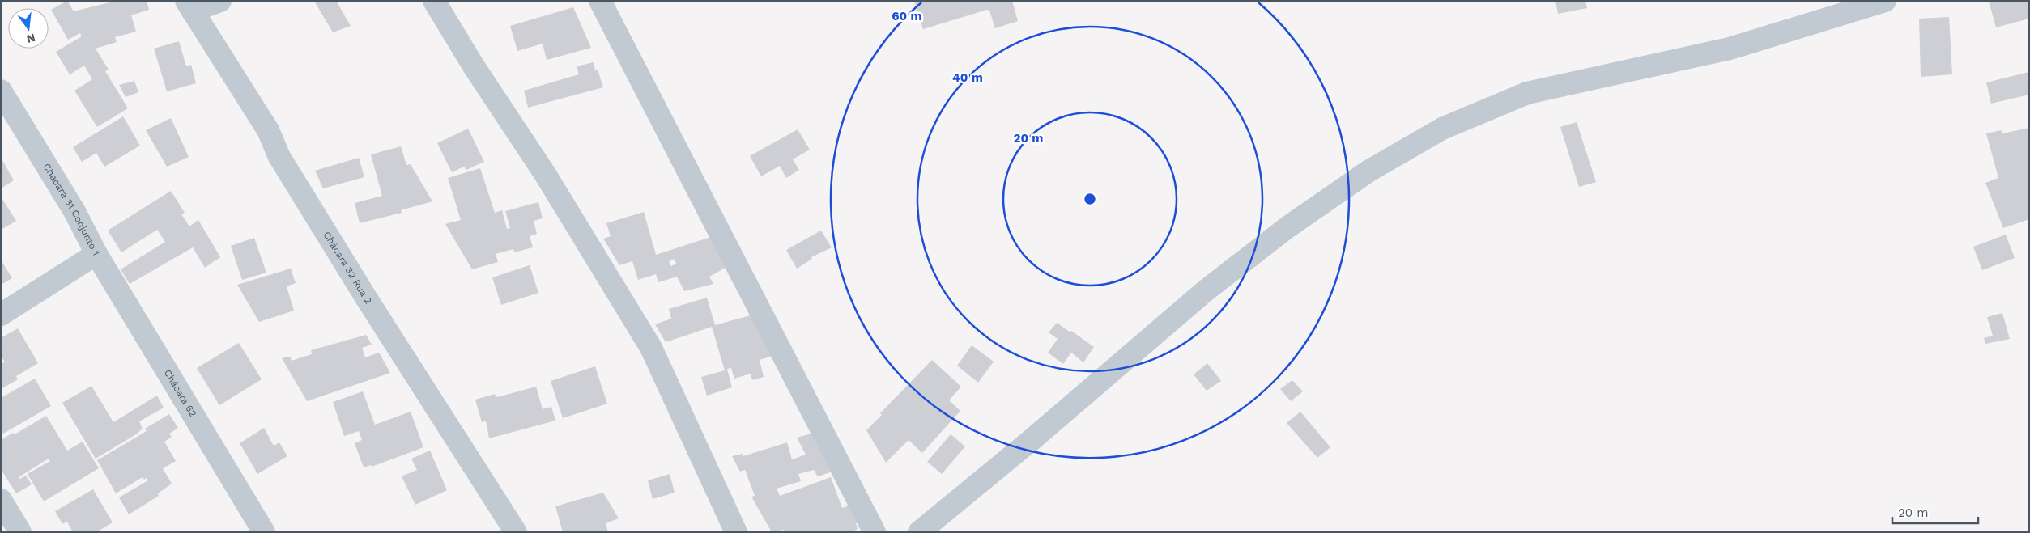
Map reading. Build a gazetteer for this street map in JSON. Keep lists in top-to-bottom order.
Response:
{
  "streets": {
    "street": ["Chácara 31 Conjunto 1", "Chácara 32 Rua 2", "Chácara 62"]
  },
  "crossings": [
    ["Chácara 31 Conjunto 1", "Chácara 62"]
  ],
  "scale_bar": "20 m",
  "north": "bottom",
  "rings": ["60 m", "40 m", "20 m"]
}
